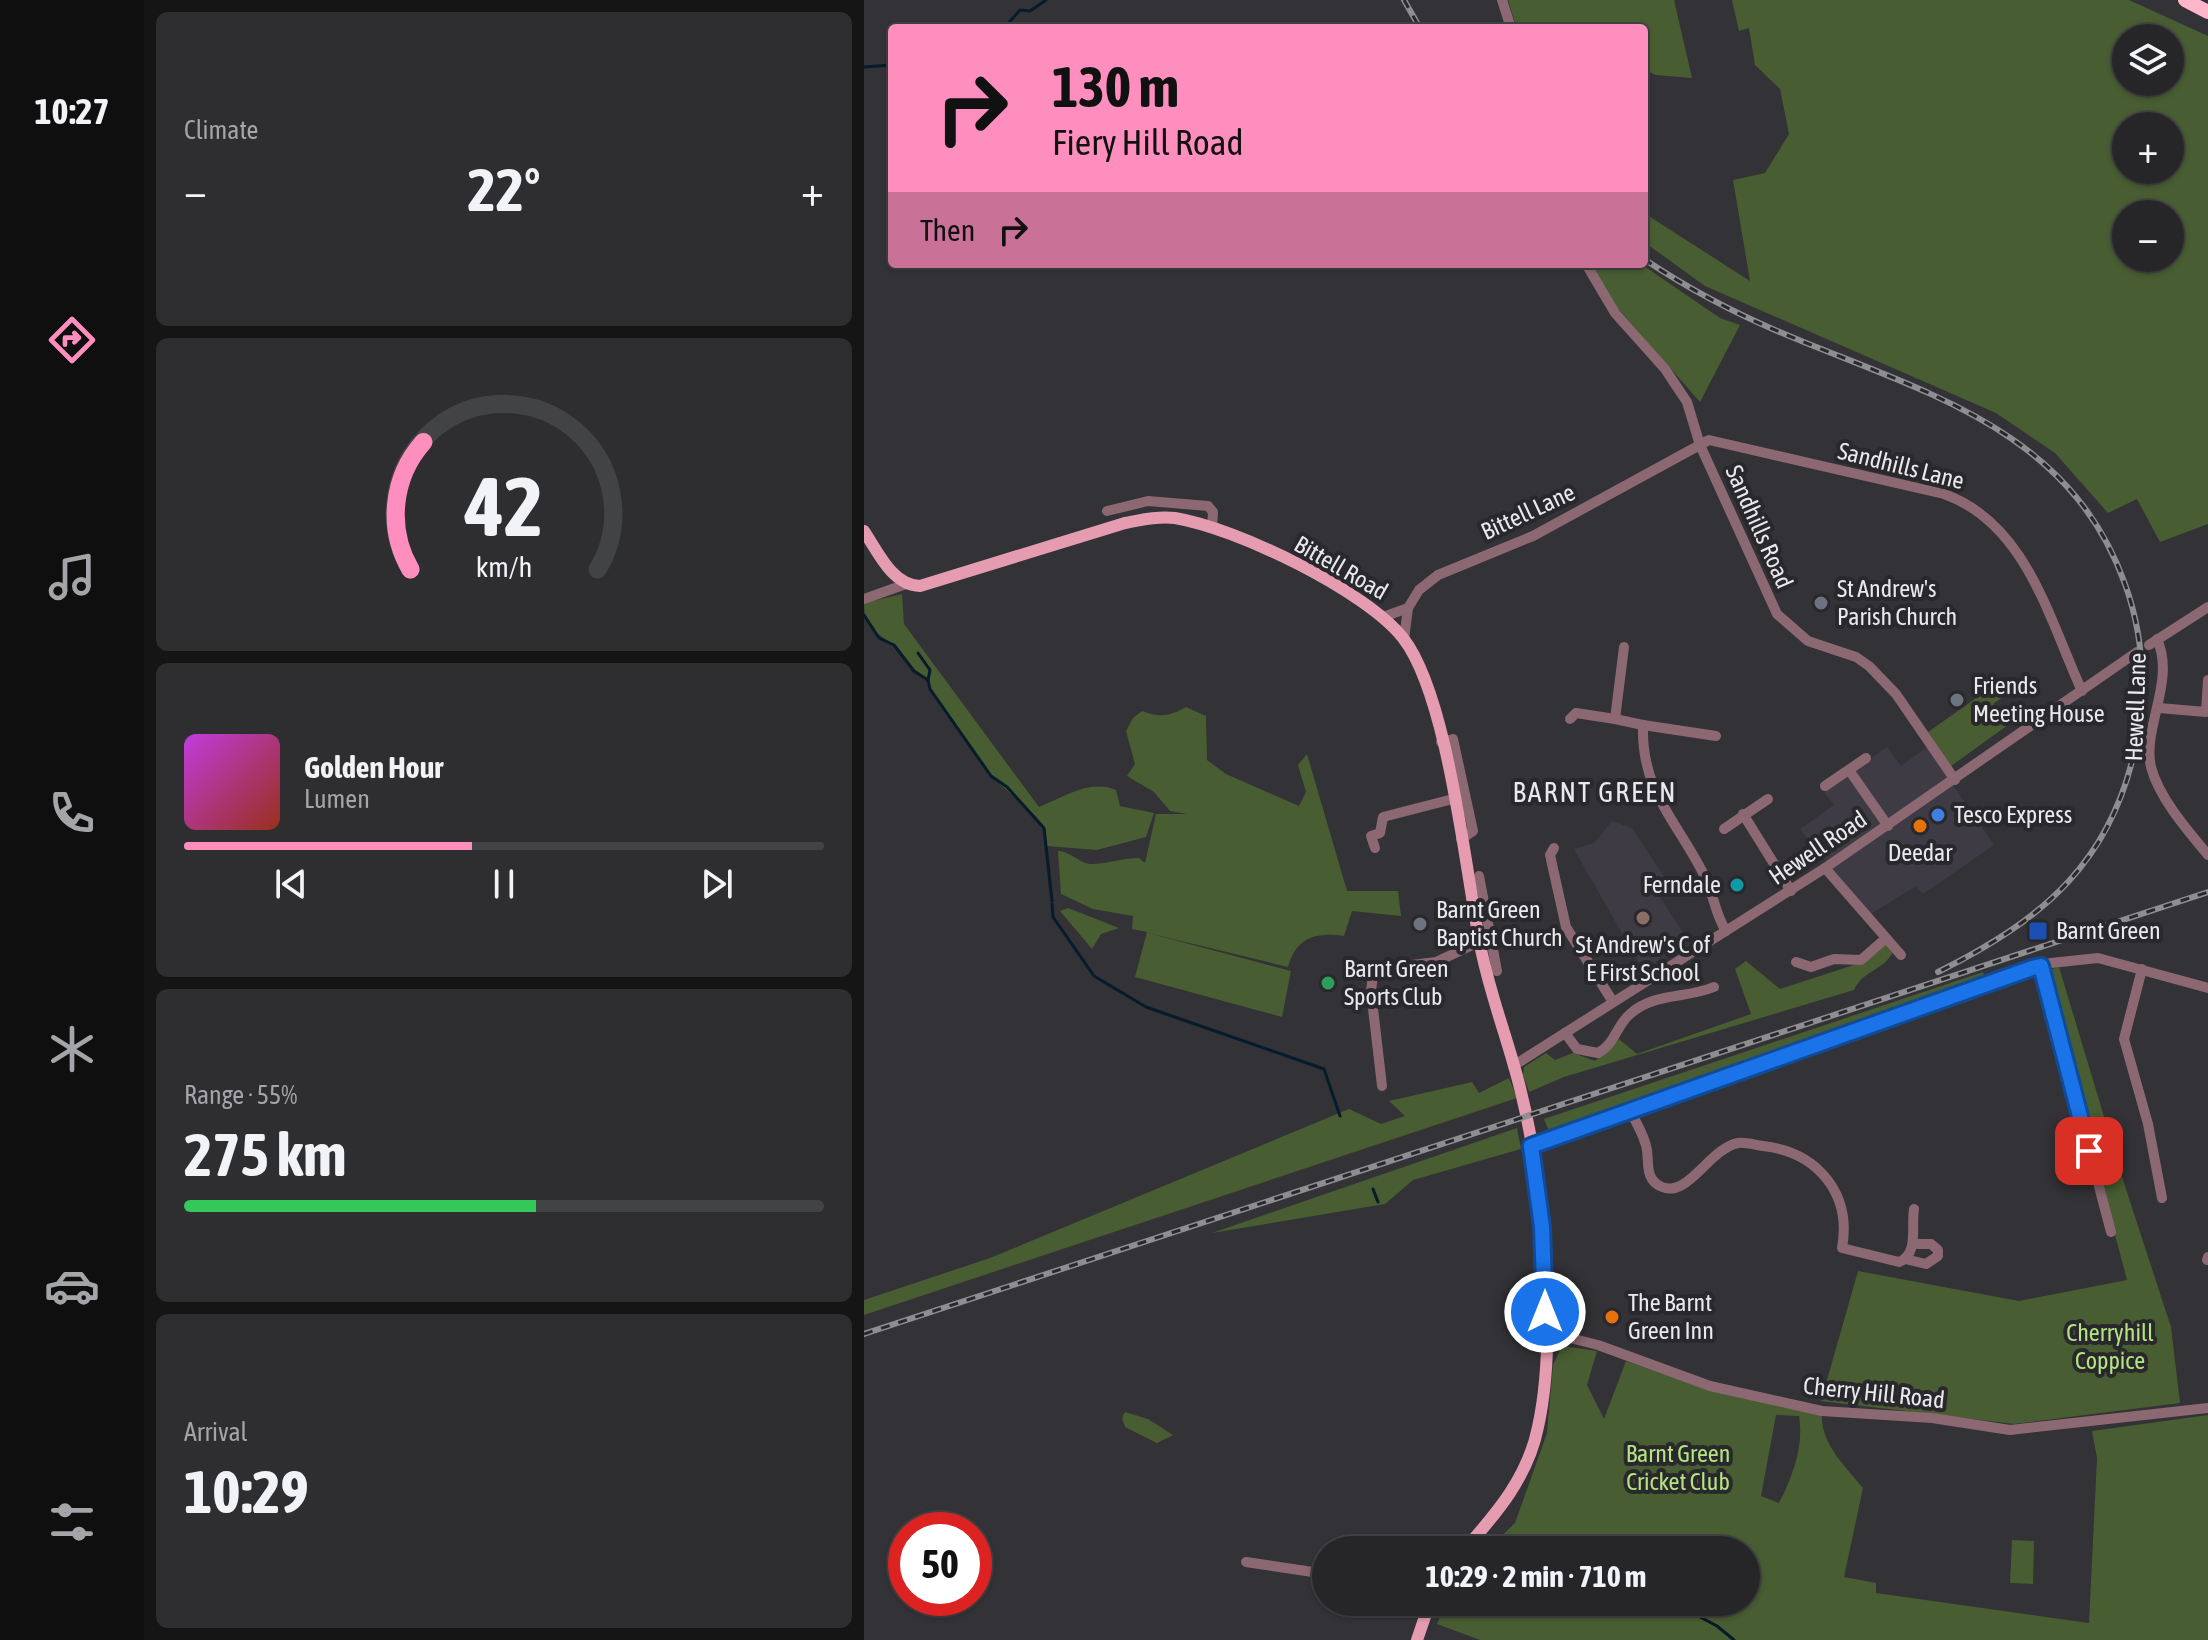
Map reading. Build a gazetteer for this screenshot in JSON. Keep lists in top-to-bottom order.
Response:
{
  "streets": {
    "main road": ["Bittell Road"],
    "street": [
      "Sandhills Lane",
      "Bittell Lane",
      "Sandhills Road",
      "Hewell Lane",
      "Hewell Road",
      "Cherry Hill Road"
    ]
  },
  "crossings": [
    ["Sandhills Lane", "Bittell Lane"],
    ["Sandhills Lane", "Sandhills Road"],
    ["Sandhills Lane", "Hewell Road"],
    ["Bittell Lane", "Sandhills Road"],
    ["Sandhills Road", "Hewell Road"],
    ["Bittell Road", "Hewell Road"],
    ["Bittell Road", "Cherry Hill Road"]
  ],
  "districts": ["BARNT GREEN"],
  "parks": ["Cherryhill Coppice", "Barnt Green Cricket Club"],
  "places": {
    "other": [
      "St Andrew's Parish Church",
      "Friends Meeting House",
      "Tesco Express",
      "Deedar",
      "Ferndale",
      "St Andrew's C of E First School",
      "Barnt Green Baptist Church",
      "Barnt Green Sports Club",
      "The Barnt Green Inn"
    ],
    "transit": ["Barnt Green"]
  },
  "page": {
    "tabs": "10:27",
    "tile": [
      "Climate",
      ["Range · 55%", "275 km"],
      ["Arrival", "10:29"]
    ],
    "map_buttons": ["+", "−"],
    "turn": ["130 m", "Fiery Hill Road"],
    "heat": ["−", "22°", "+"],
    "then": "Then",
    "song": ["Golden Hour", "Lumen"],
    "limit": "50",
    "trip": "10:29 · 2 min · 710 m",
    "gauge": ["42", "km/h"]
  }
}
